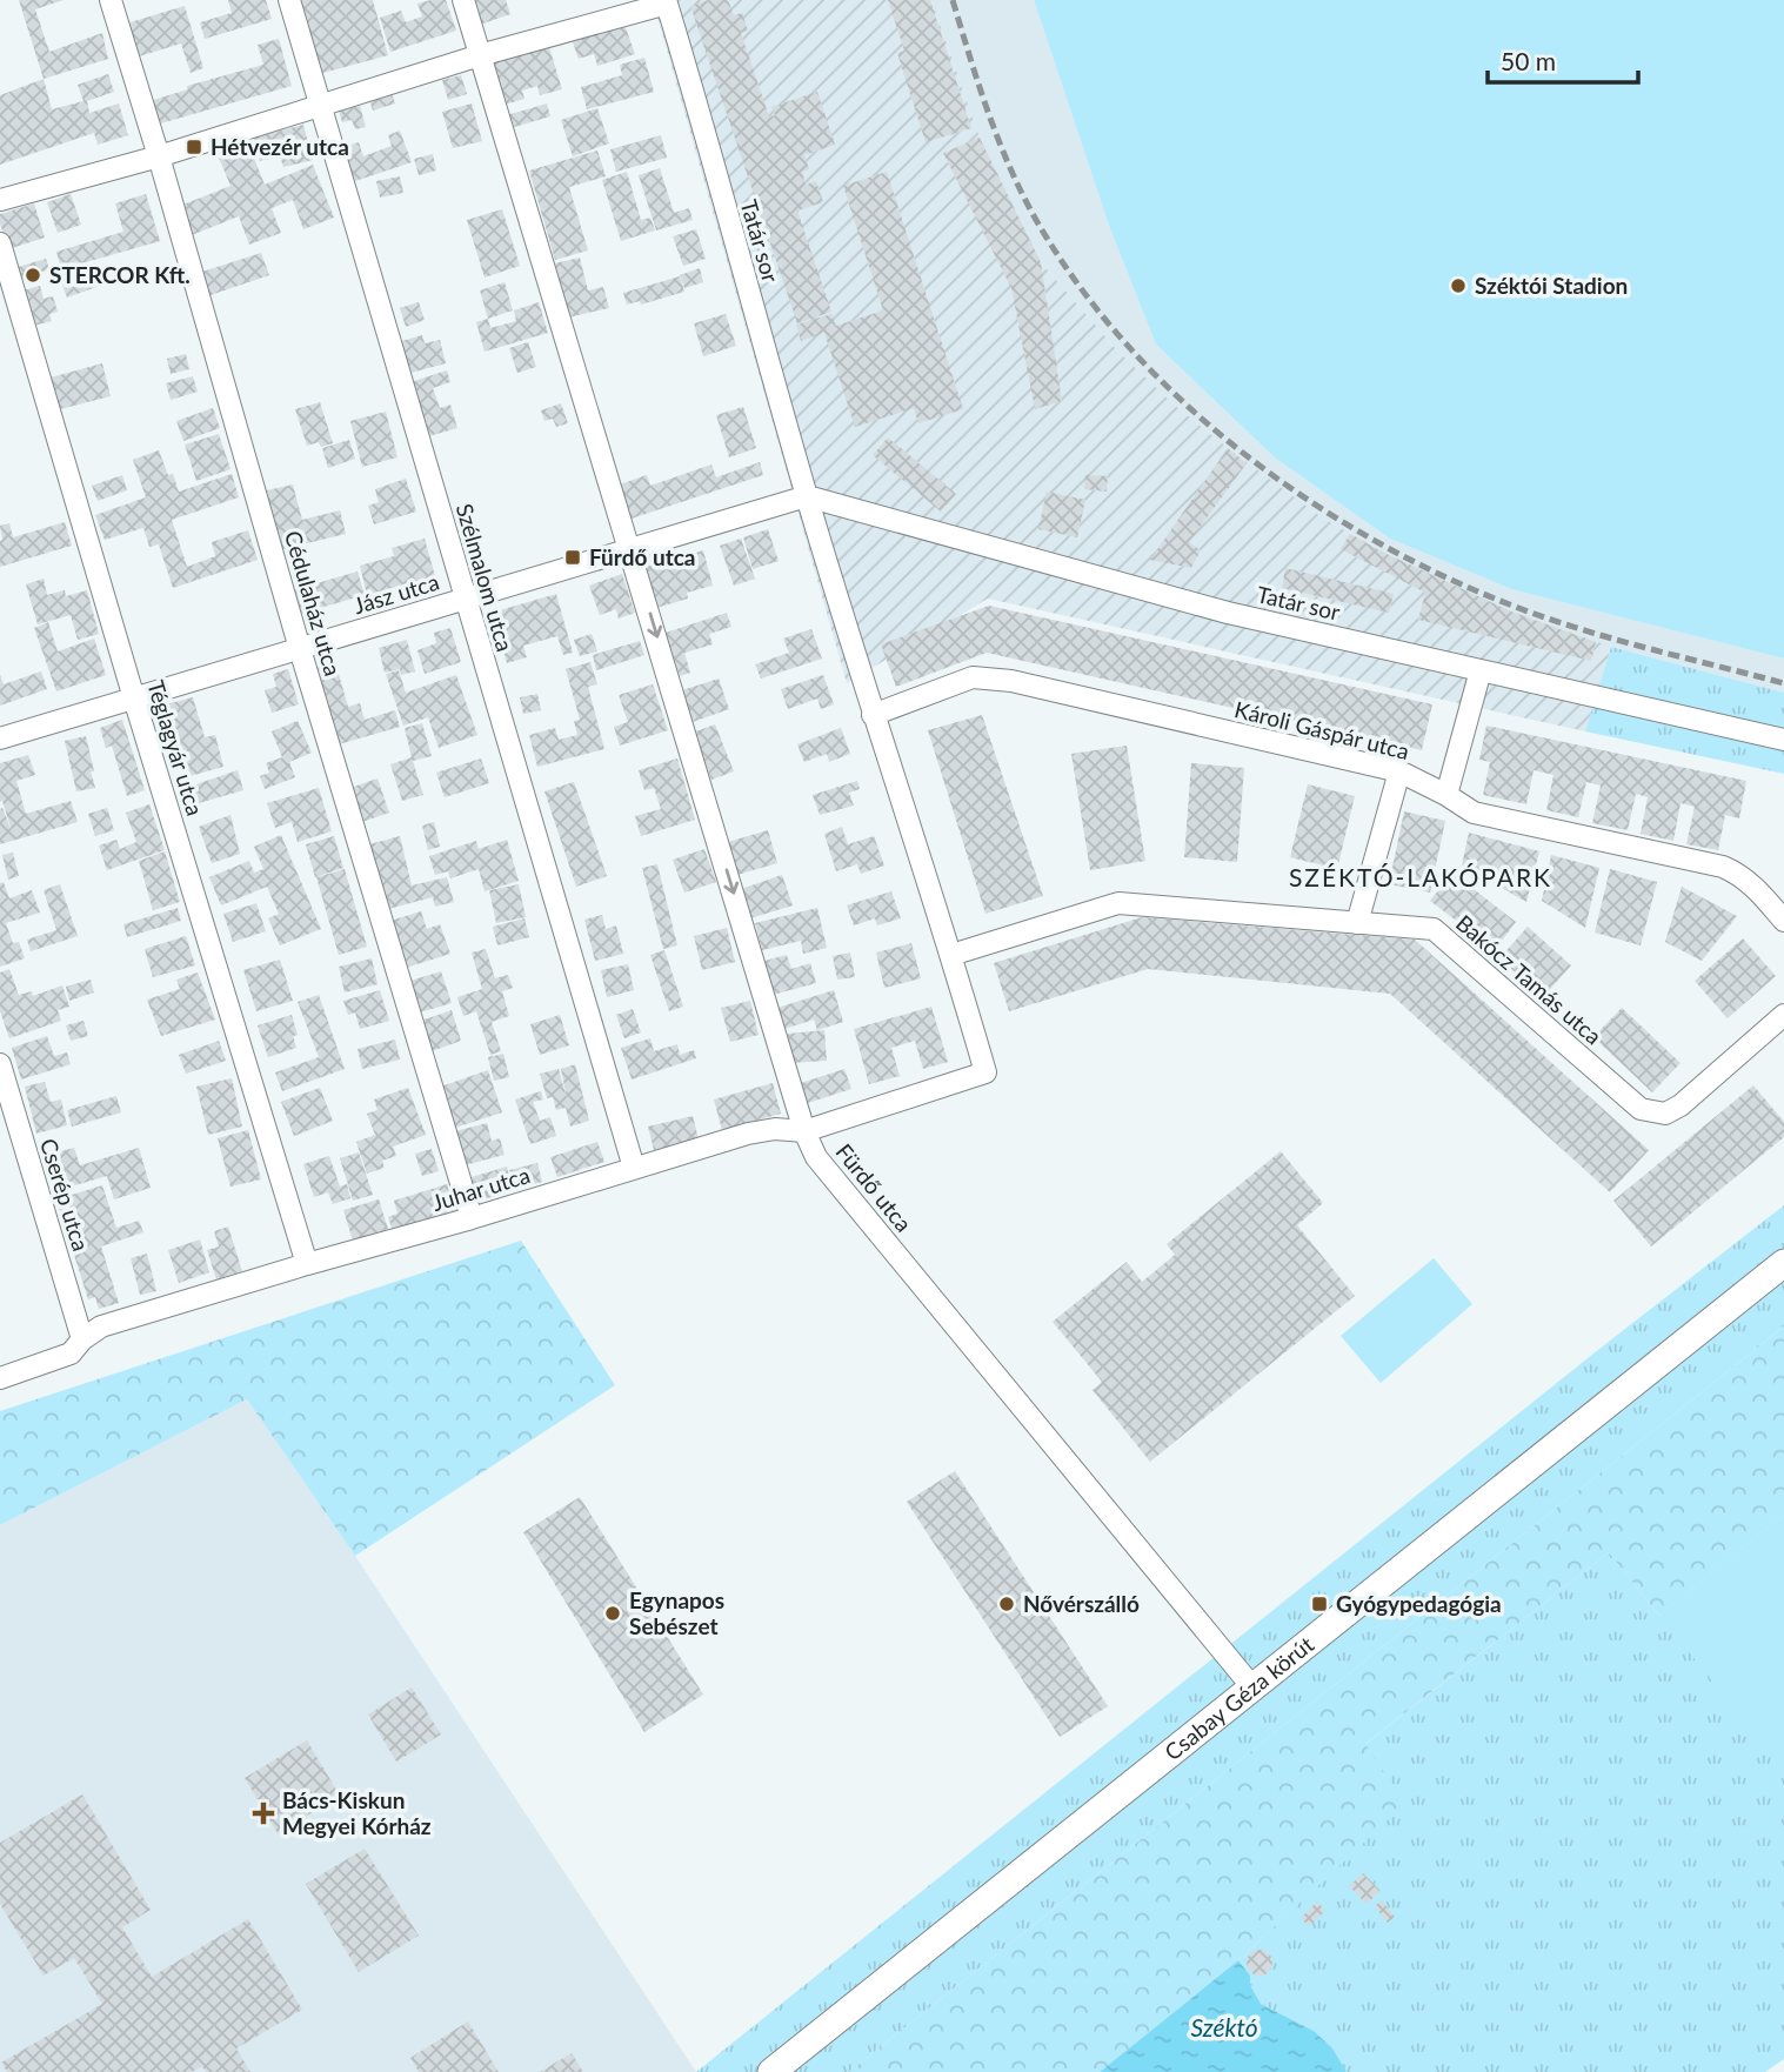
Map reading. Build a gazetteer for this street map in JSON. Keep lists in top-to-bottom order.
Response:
{
  "streets": {
    "street": [
      "Tatár sor",
      "Szélmalom utca",
      "Jász utca",
      "Cédulaház utca",
      "Károli Gáspár utca",
      "Téglagyár utca",
      "Bakócz Tamás utca",
      "Fürdő utca",
      "Juhar utca",
      "Cserép utca",
      "Csabay Géza körút"
    ]
  },
  "crossings": [
    ["Tatár sor", "Jász utca"],
    ["Tatár sor", "Károli Gáspár utca"],
    ["Tatár sor", "Bakócz Tamás utca"],
    ["Tatár sor", "Juhar utca"],
    ["Szélmalom utca", "Jász utca"],
    ["Szélmalom utca", "Juhar utca"],
    ["Jász utca", "Cédulaház utca"],
    ["Jász utca", "Téglagyár utca"],
    ["Jász utca", "Fürdő utca"],
    ["Cédulaház utca", "Juhar utca"],
    ["Téglagyár utca", "Juhar utca"],
    ["Fürdő utca", "Juhar utca"],
    ["Fürdő utca", "Csabay Géza körút"],
    ["Juhar utca", "Cserép utca"]
  ],
  "districts": ["SZÉKTÓ-LAKÓPARK"],
  "water": ["Széktó"],
  "places": {
    "transit": ["Hétvezér utca", "Fürdő utca", "Gyógypedagógia"],
    "other": [
      "STERCOR Kft.",
      "Széktói Stadion",
      "Nővérszálló",
      "Egynapos Sebészet"
    ],
    "health": ["Bács-Kiskun Megyei Kórház"]
  },
  "scale_bar": "50 m"
}
